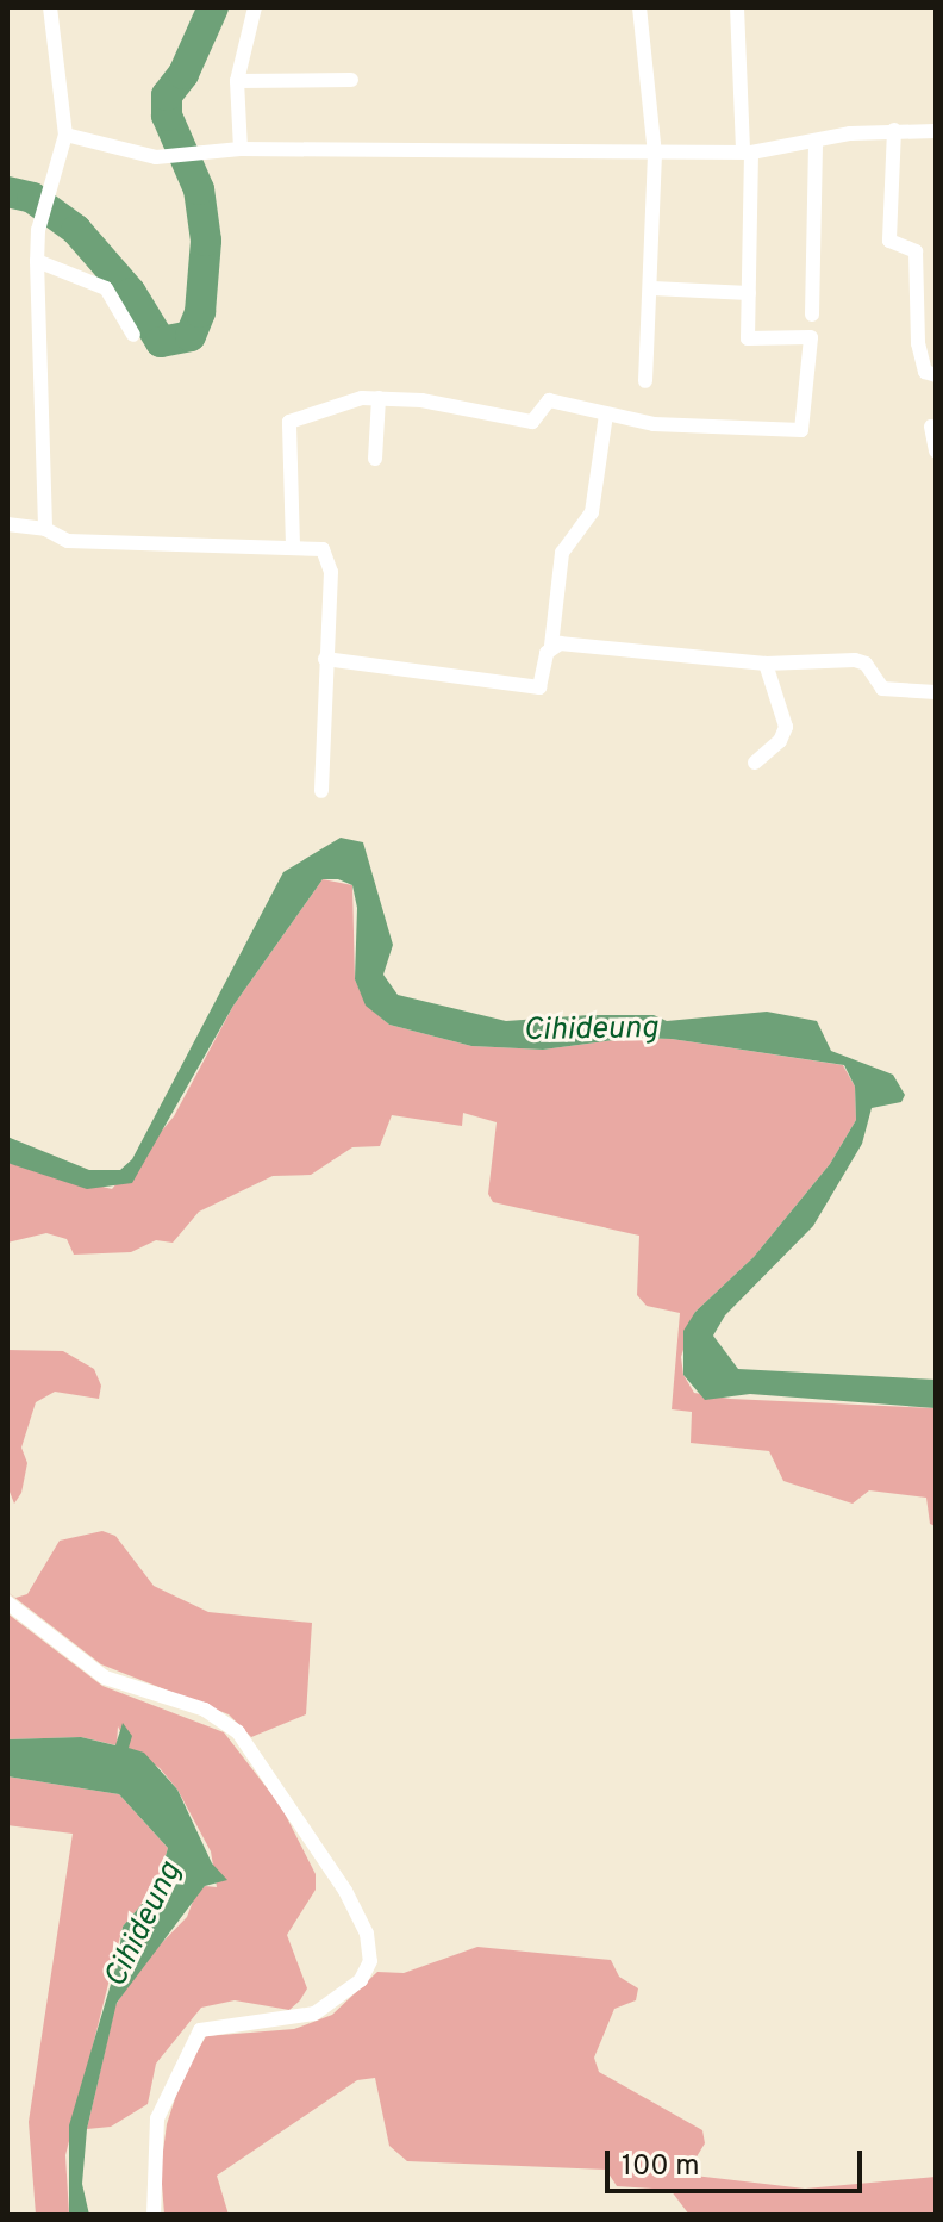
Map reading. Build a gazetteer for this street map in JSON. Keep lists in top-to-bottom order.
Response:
{
  "water": ["Cihideung"],
  "scale_bar": "100 m"
}
